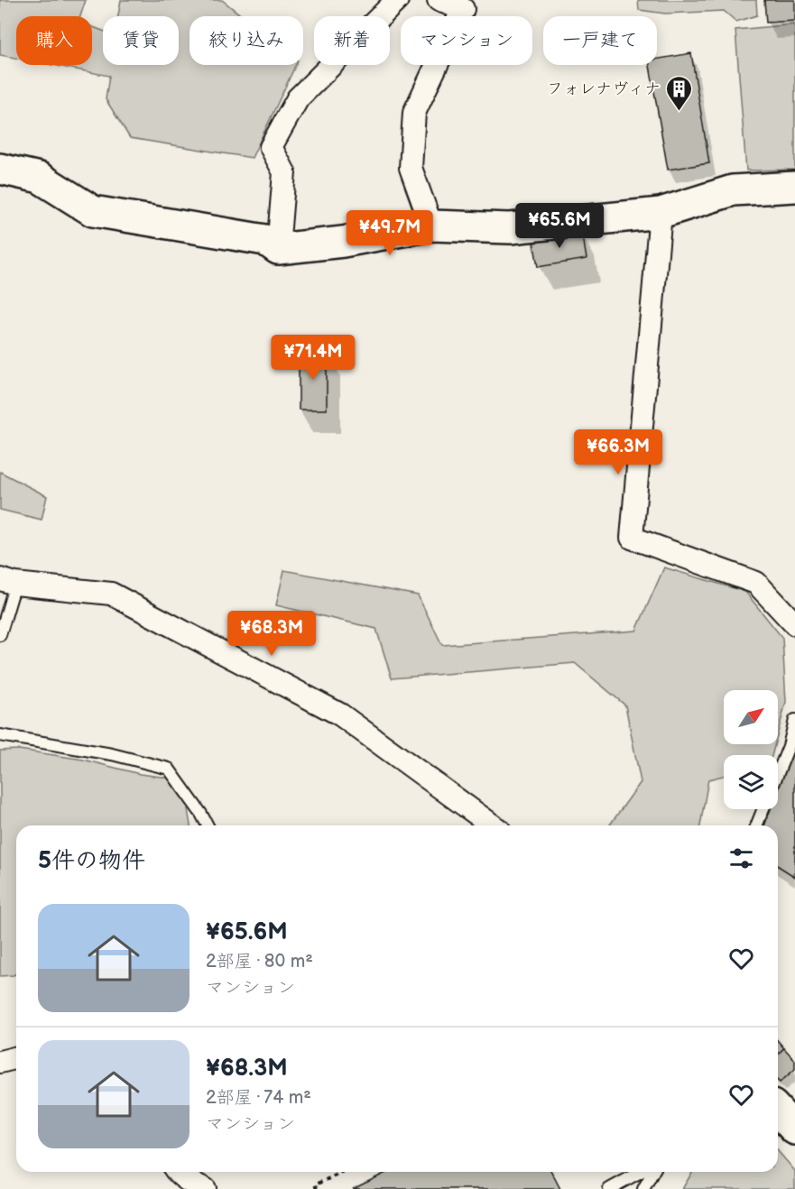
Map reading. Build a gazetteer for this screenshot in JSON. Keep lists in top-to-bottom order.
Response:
{
  "places": {
    "building": ["フォレナヴィナ"]
  },
  "north": "top right",
  "page": {
    "chip": [
      "購入",
      "賃貸",
      "絞り込み",
      "新着",
      "マンション",
      "一戸建て"
    ],
    "price": [
      "¥65.6M",
      "¥49.7M",
      "¥71.4M",
      "¥66.3M",
      "¥68.3M"
    ],
    "heading": "5件の物件",
    "list": [
      {
        "name": "¥65.6M",
        "note": "2部屋 · 80 m² · マンション"
      },
      {
        "name": "¥68.3M",
        "note": "2部屋 · 74 m² · マンション"
      }
    ]
  }
}
